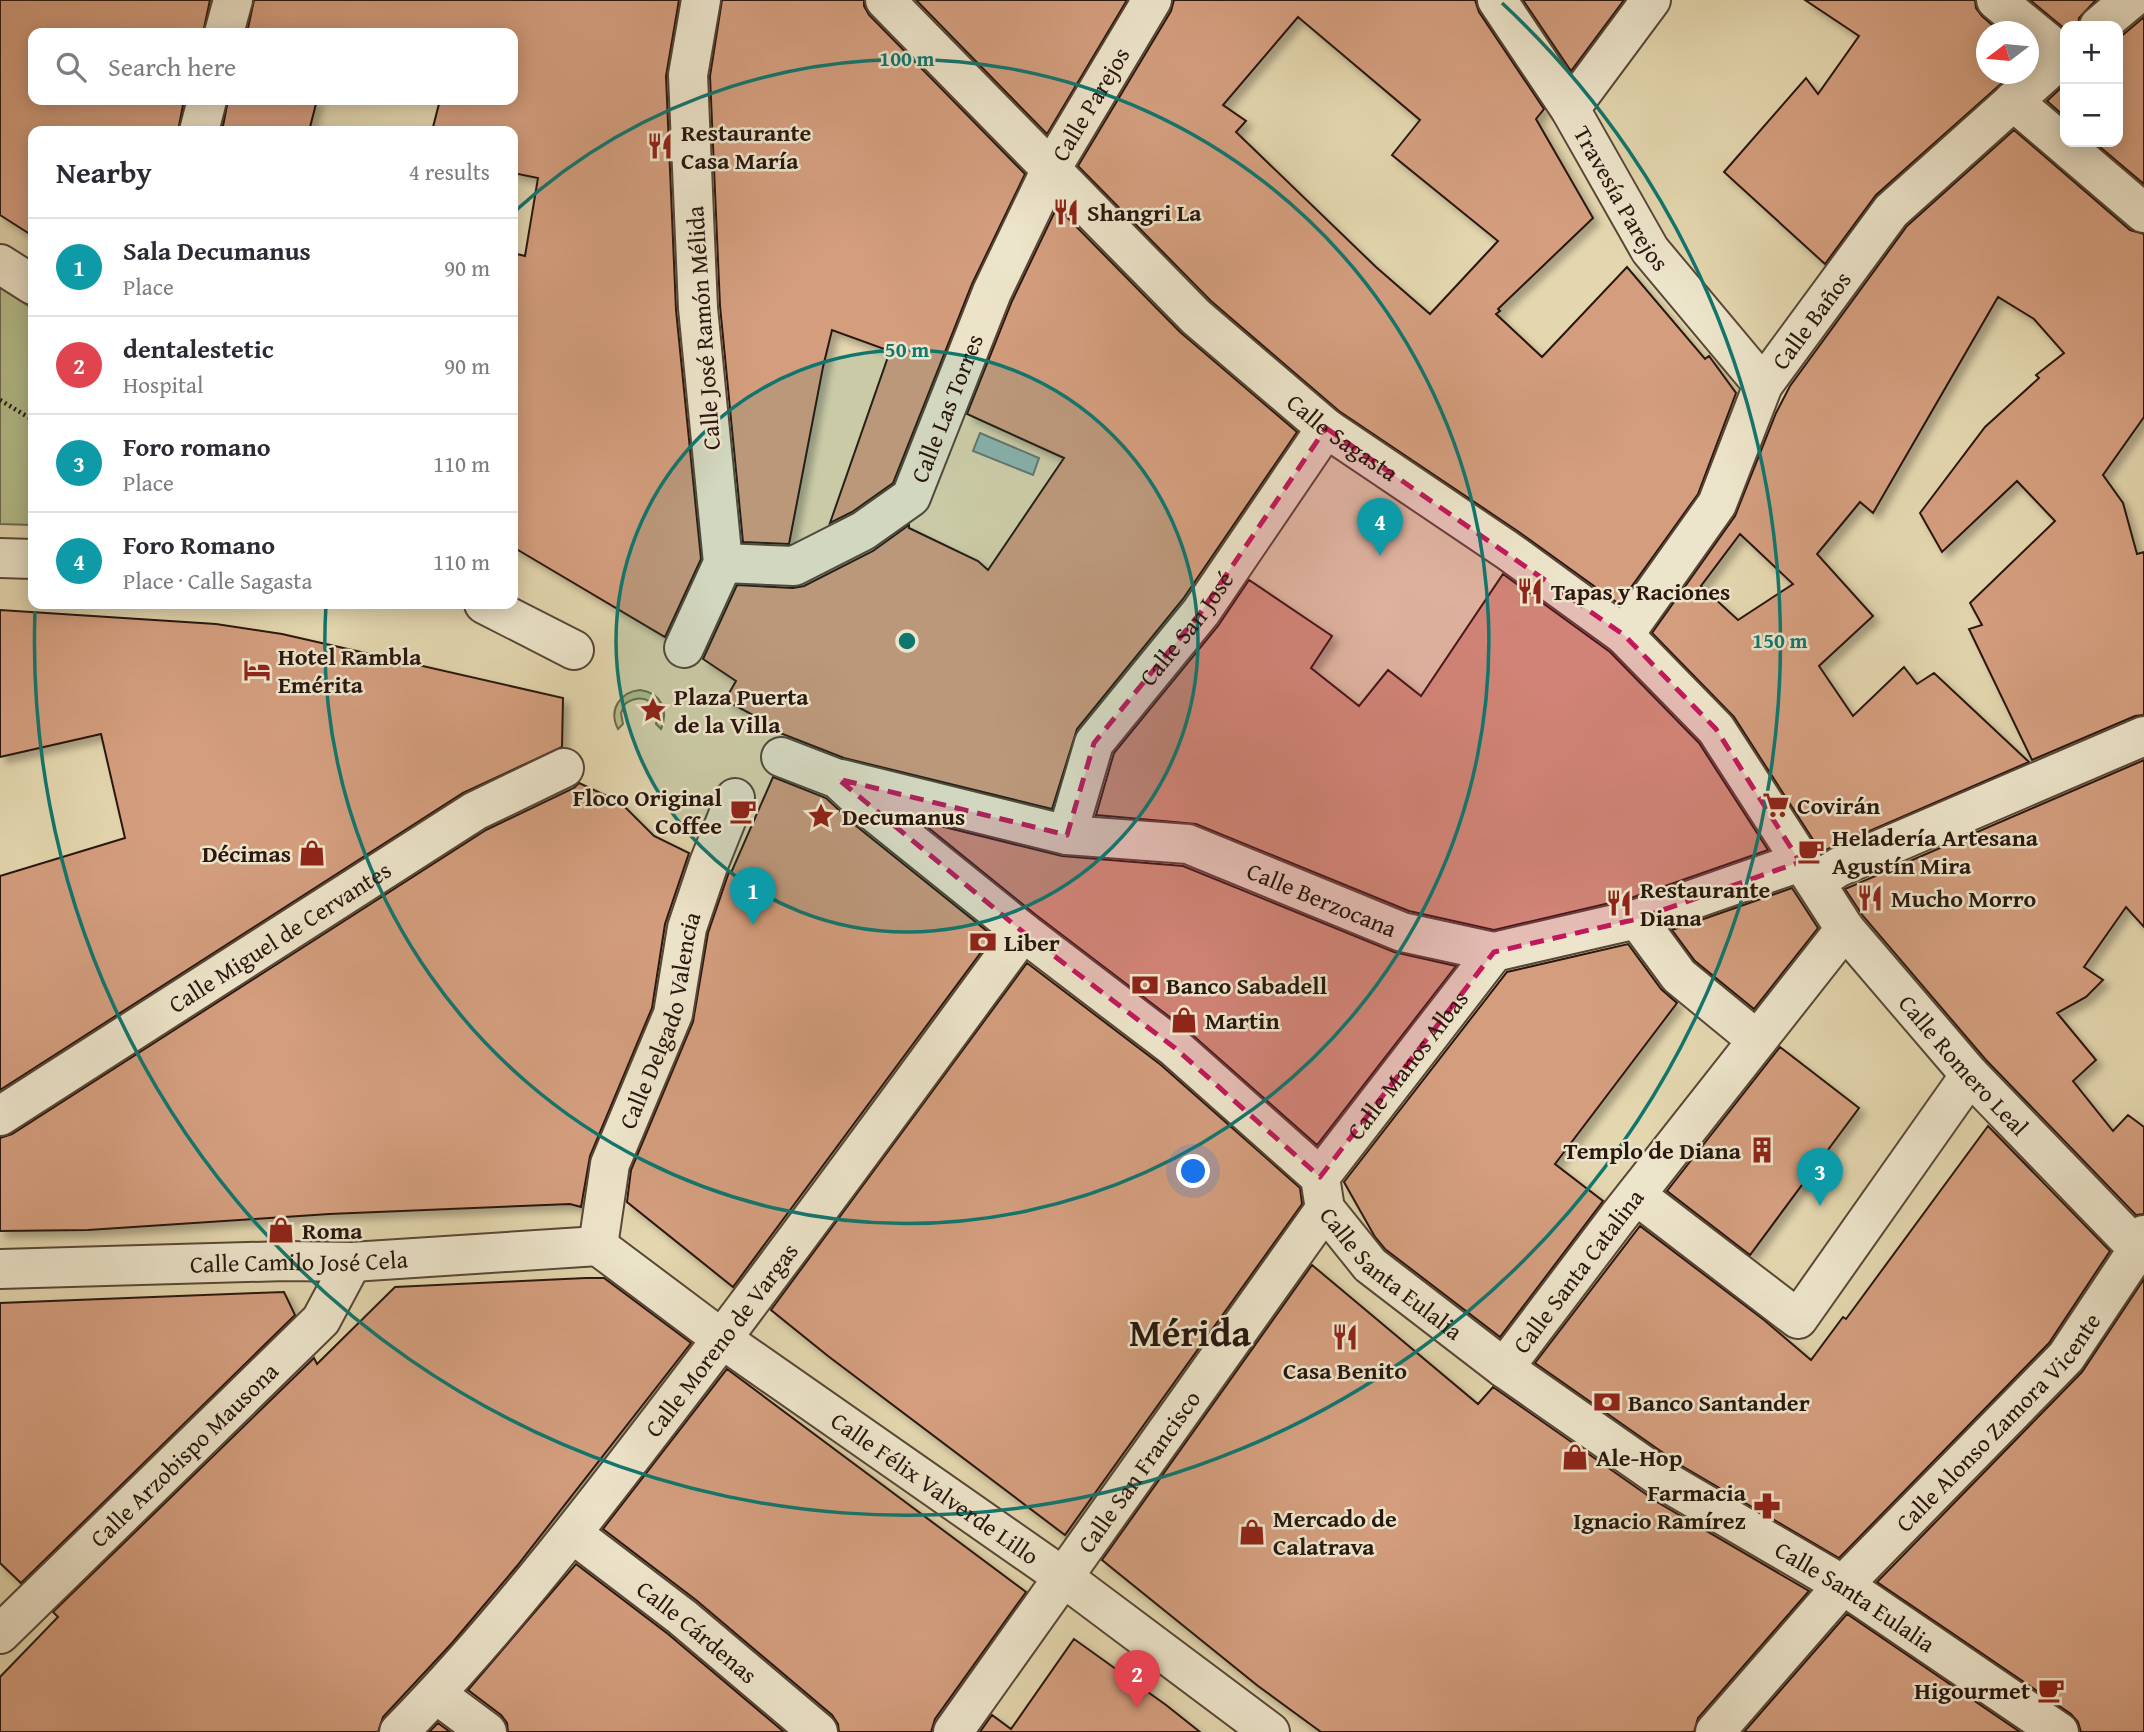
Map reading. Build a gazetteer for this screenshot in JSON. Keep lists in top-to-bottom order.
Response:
{
  "streets": {
    "street": [
      "Calle Parejos",
      "Travesía Parejos",
      "Calle Baños",
      "Calle José Ramón Mélida",
      "Calle Las Torres",
      "Calle Sagasta",
      "Calle San José",
      "Calle Berzocana",
      "Calle Miguel de Cervantes",
      "Calle Delgado Valencia",
      "Calle Manos Albas",
      "Calle Romero Leal",
      "Calle Camilo José Cela",
      "Calle Santa Eulalia",
      "Calle Santa Catalina",
      "Calle Moreno de Vargas",
      "Calle Alonso Zamora Vicente",
      "Calle Arzobispo Mausona",
      "Calle San Francisco",
      "Calle Félix Valverde Lillo",
      "Calle Cárdenas"
    ]
  },
  "crossings": [
    ["Calle Parejos", "Calle Las Torres"],
    ["Calle Parejos", "Calle Sagasta"],
    ["Travesía Parejos", "Calle Baños"],
    ["Calle Baños", "Calle Sagasta"],
    ["Calle José Ramón Mélida", "Calle Las Torres"],
    ["Calle Las Torres", "Calle Sagasta"],
    ["Calle Sagasta", "Calle San José"],
    ["Calle Sagasta", "Calle Berzocana"],
    ["Calle Sagasta", "Calle Romero Leal"],
    ["Calle San José", "Calle Berzocana"],
    ["Calle Berzocana", "Calle Manos Albas"],
    ["Calle Berzocana", "Calle Romero Leal"],
    ["Calle Berzocana", "Calle Santa Eulalia"],
    ["Calle Delgado Valencia", "Calle Camilo José Cela"],
    ["Calle Delgado Valencia", "Calle Félix Valverde Lillo"],
    ["Calle Manos Albas", "Calle Santa Eulalia"],
    ["Calle Manos Albas", "Calle San Francisco"],
    ["Calle Romero Leal", "Calle Santa Catalina"],
    ["Calle Romero Leal", "Calle Alonso Zamora Vicente"],
    ["Calle Camilo José Cela", "Calle Arzobispo Mausona"],
    ["Calle Camilo José Cela", "Calle Félix Valverde Lillo"],
    ["Calle Santa Eulalia", "Calle Santa Catalina"],
    ["Calle Santa Eulalia", "Calle Moreno de Vargas"],
    ["Calle Santa Eulalia", "Calle Alonso Zamora Vicente"],
    ["Calle Santa Eulalia", "Calle San Francisco"],
    ["Calle Moreno de Vargas", "Calle Félix Valverde Lillo"],
    ["Calle Moreno de Vargas", "Calle Cárdenas"],
    ["Calle San Francisco", "Calle Félix Valverde Lillo"]
  ],
  "districts": ["Mérida"],
  "places": {
    "restaurant": [
      "Restaurante Casa María",
      "Shangri La",
      "Tapas y Raciones",
      "Mucho Morro",
      "Restaurante Diana",
      "Casa Benito"
    ],
    "hotel": ["Hotel Rambla Emérita"],
    "place": ["Plaza Puerta de la Villa", "Decumanus"],
    "supermarket": ["Covirán"],
    "cafe": ["Floco Original Coffee", "Heladería Artesana Agustín Mira", "Higourmet"],
    "shop": [
      "Décimas",
      "Martin",
      "Roma",
      "Ale-Hop",
      "Mercado de Calatrava"
    ],
    "bank": ["Liber", "Banco Sabadell", "Banco Santander"],
    "building": ["Templo de Diana"],
    "pharmacy": ["Farmacia Ignacio Ramírez"]
  },
  "north": "left",
  "page": {
    "map_buttons": ["+", "−"],
    "search": "Search here",
    "heading": ["Nearby", "4 results"],
    "list": [
      {
        "mark": "1",
        "name": "Sala Decumanus",
        "note": "Place",
        "value": "90 m"
      },
      {
        "mark": "2",
        "name": "dentalestetic",
        "note": "Hospital",
        "value": "90 m"
      },
      {
        "mark": "3",
        "name": "Foro romano",
        "note": "Place",
        "value": "110 m"
      },
      {
        "mark": "4",
        "name": "Foro Romano",
        "note": "Place · Calle Sagasta",
        "value": "110 m"
      }
    ],
    "pins": [
      "4",
      "1",
      "3",
      "2"
    ]
  },
  "rings": ["100 m", "50 m", "150 m"]
}
